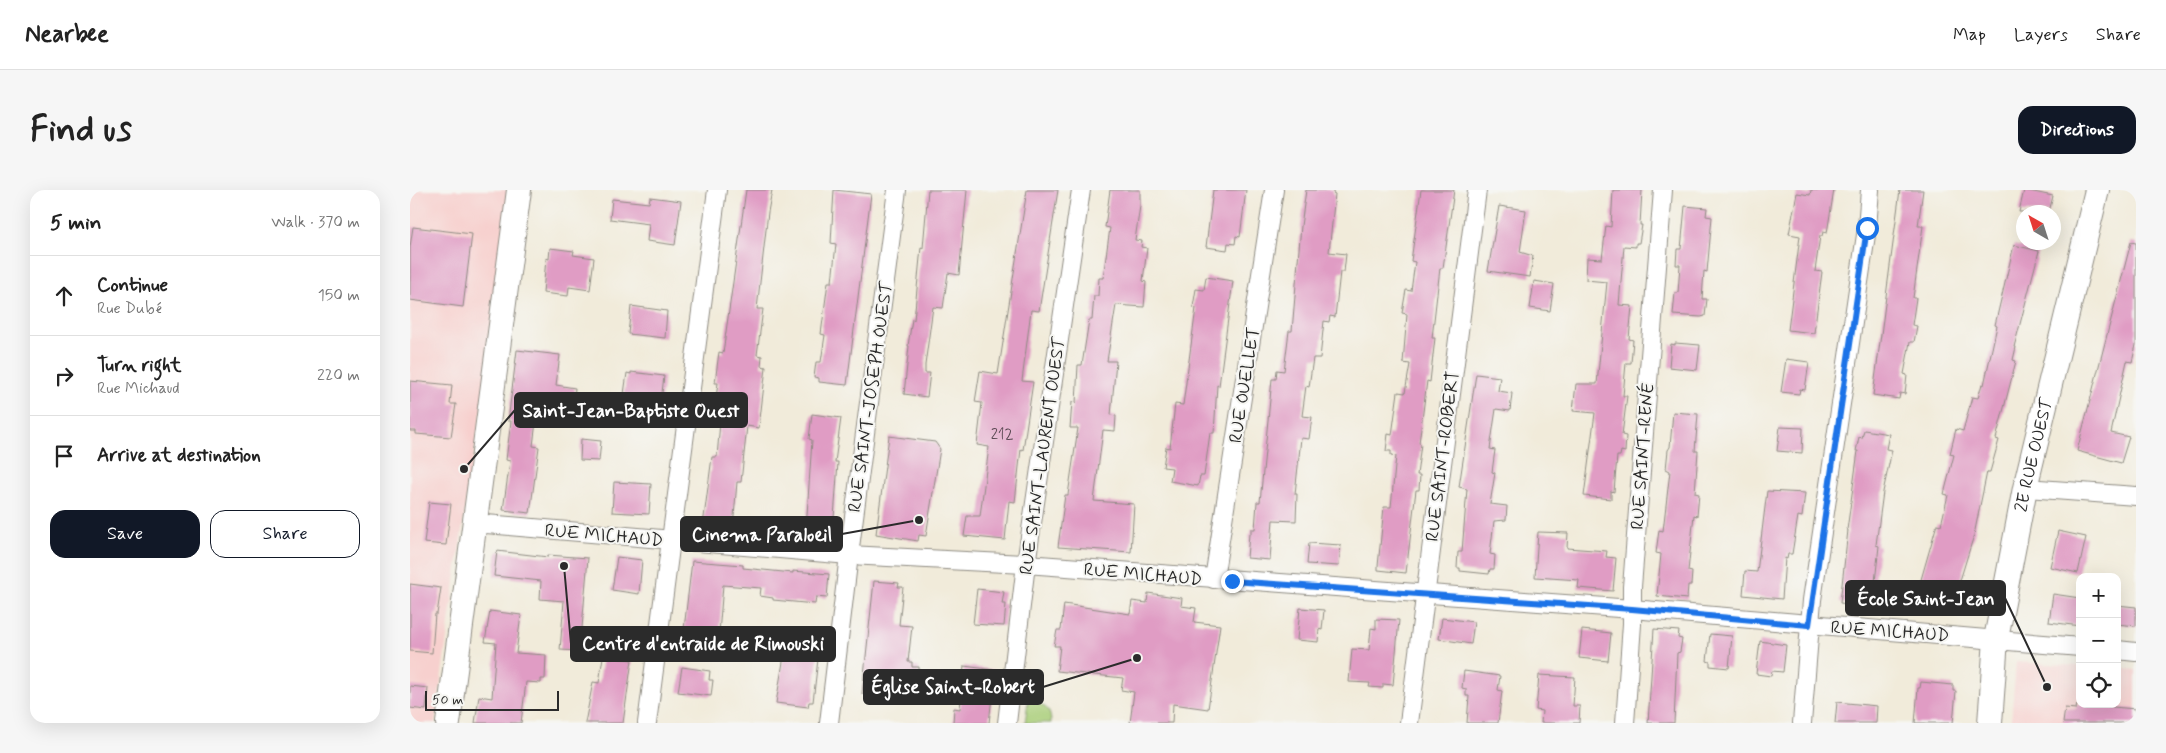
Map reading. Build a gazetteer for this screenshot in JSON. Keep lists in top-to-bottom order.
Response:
{
  "streets": {
    "street": [
      "RUE OUELLET",
      "RUE SAINT-JOSEPH OUEST",
      "2E RUE OUEST",
      "RUE SAINT-LAURENT OUEST",
      "RUE SAINT-ROBERT",
      "RUE SAINT-RENÉ",
      "RUE MICHAUD"
    ]
  },
  "crossings": [
    ["RUE OUELLET", "RUE MICHAUD"],
    ["RUE SAINT-JOSEPH OUEST", "RUE MICHAUD"],
    ["2E RUE OUEST", "RUE MICHAUD"],
    ["RUE SAINT-LAURENT OUEST", "RUE MICHAUD"],
    ["RUE SAINT-ROBERT", "RUE MICHAUD"],
    ["RUE SAINT-RENÉ", "RUE MICHAUD"]
  ],
  "places": [
    "Saint-Jean-Baptiste Ouest",
    "Cinema Paraloeil",
    "Centre d'entraide de Rimouski",
    "Église Saint-Robert",
    "École Saint-Jean"
  ],
  "house_numbers": ["212"],
  "scale_bar": "50 m",
  "north": "top left",
  "page": {
    "header": "Nearbee",
    "nav": ["Map", "Layers", "Share"],
    "buttons": [
      "Directions",
      ["Save", "Share"]
    ],
    "title": "Find us",
    "heading": ["5 min", "Walk · 370 m"],
    "list": [
      ["Continue", "Rue Dubé", "150 m"],
      ["Turn right", "Rue Michaud", "220 m"],
      "Arrive at destination"
    ],
    "map_buttons": ["+", "−"],
    "scale": "50 m"
  }
}
